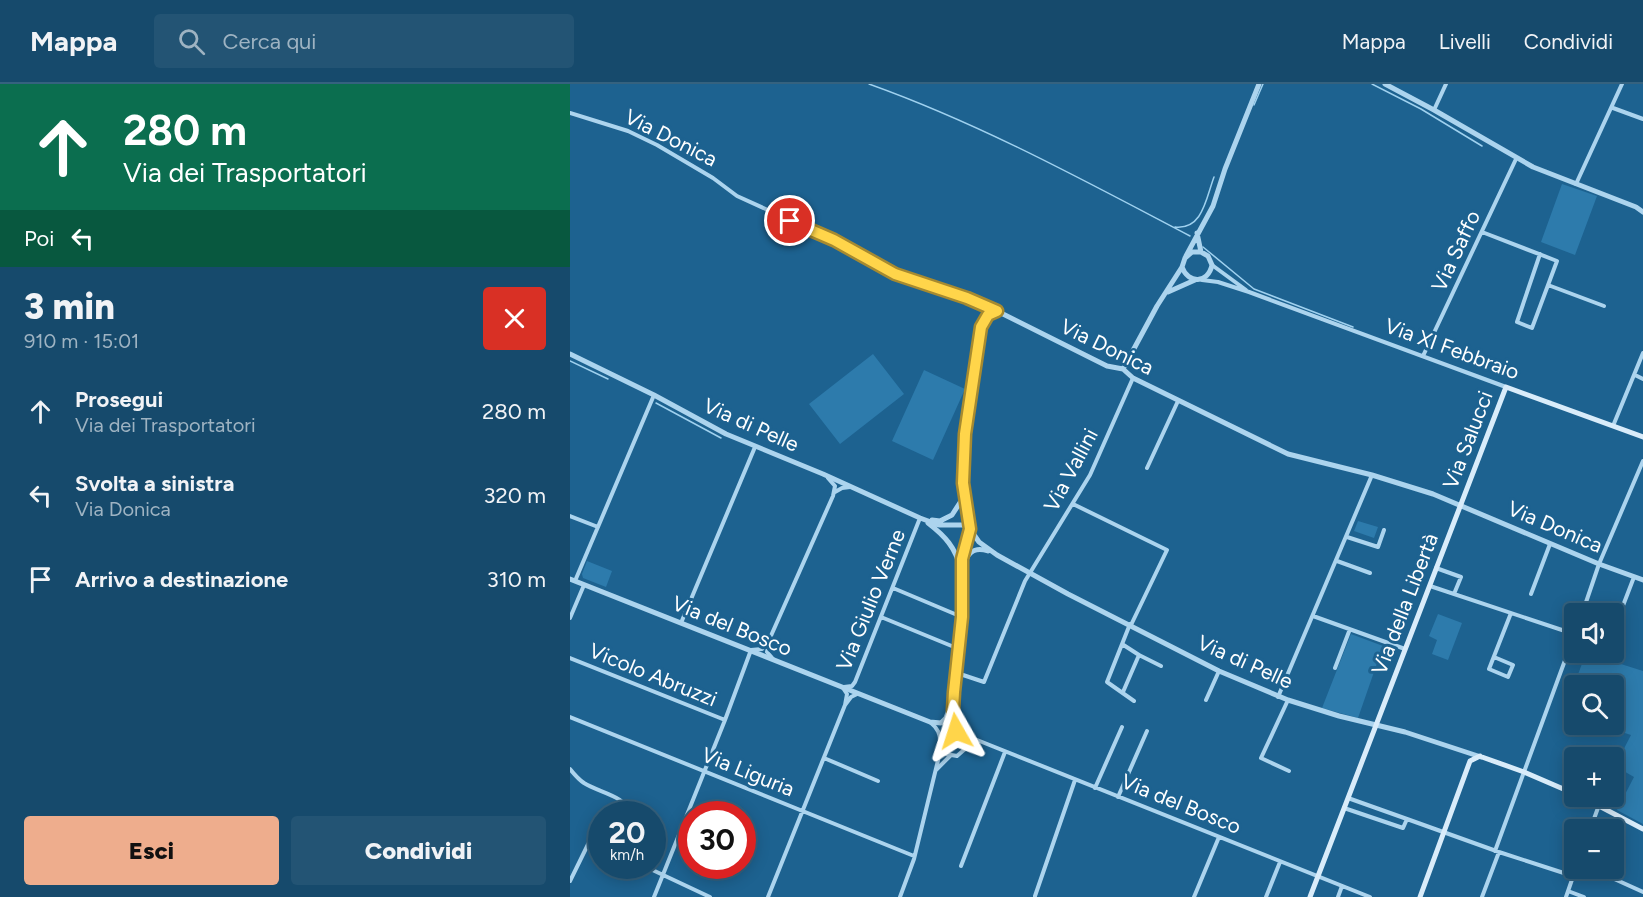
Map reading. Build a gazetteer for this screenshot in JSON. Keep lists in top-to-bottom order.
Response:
{
  "streets": {
    "main road": [
      "Via XI Febbraio",
      "Via di Pelle",
      "Via Salucci",
      "Via della Libertà"
    ],
    "street": [
      "Via Donica",
      "Via Saffo",
      "Via Vallini",
      "Via Giulio Verne",
      "Via del Bosco",
      "Vicolo Abruzzi",
      "Via Liguria"
    ]
  },
  "crossings": [
    ["Via Donica", "Via Salucci"],
    ["Via Donica", "Via Vallini"],
    ["Via Donica", "Via della Libertà"],
    ["Via Saffo", "Via XI Febbraio"],
    ["Via XI Febbraio", "Via Salucci"],
    ["Via di Pelle", "Via Vallini"],
    ["Via di Pelle", "Via Giulio Verne"],
    ["Via di Pelle", "Via della Libertà"],
    ["Via Salucci", "Via della Libertà"],
    ["Via Giulio Verne", "Via del Bosco"],
    ["Via della Libertà", "Via del Bosco"]
  ],
  "page": {
    "header": "Mappa",
    "search": "Cerca qui",
    "nav": ["Mappa", "Livelli", "Condividi"],
    "turn": ["280 m", "Via dei Trasportatori"],
    "then": "Poi",
    "heading": ["3 min", "910 m · 15:01"],
    "list": [
      {
        "name": "Prosegui",
        "note": "Via dei Trasportatori",
        "value": "280 m"
      },
      {
        "name": "Svolta a sinistra",
        "note": "Via Donica",
        "value": "320 m"
      },
      {
        "name": "Arrivo a destinazione",
        "value": "310 m"
      }
    ],
    "map_buttons": ["+", "−"],
    "speed": "20 km/h",
    "limit": "30",
    "buttons": ["Esci", "Condividi"]
  }
}
